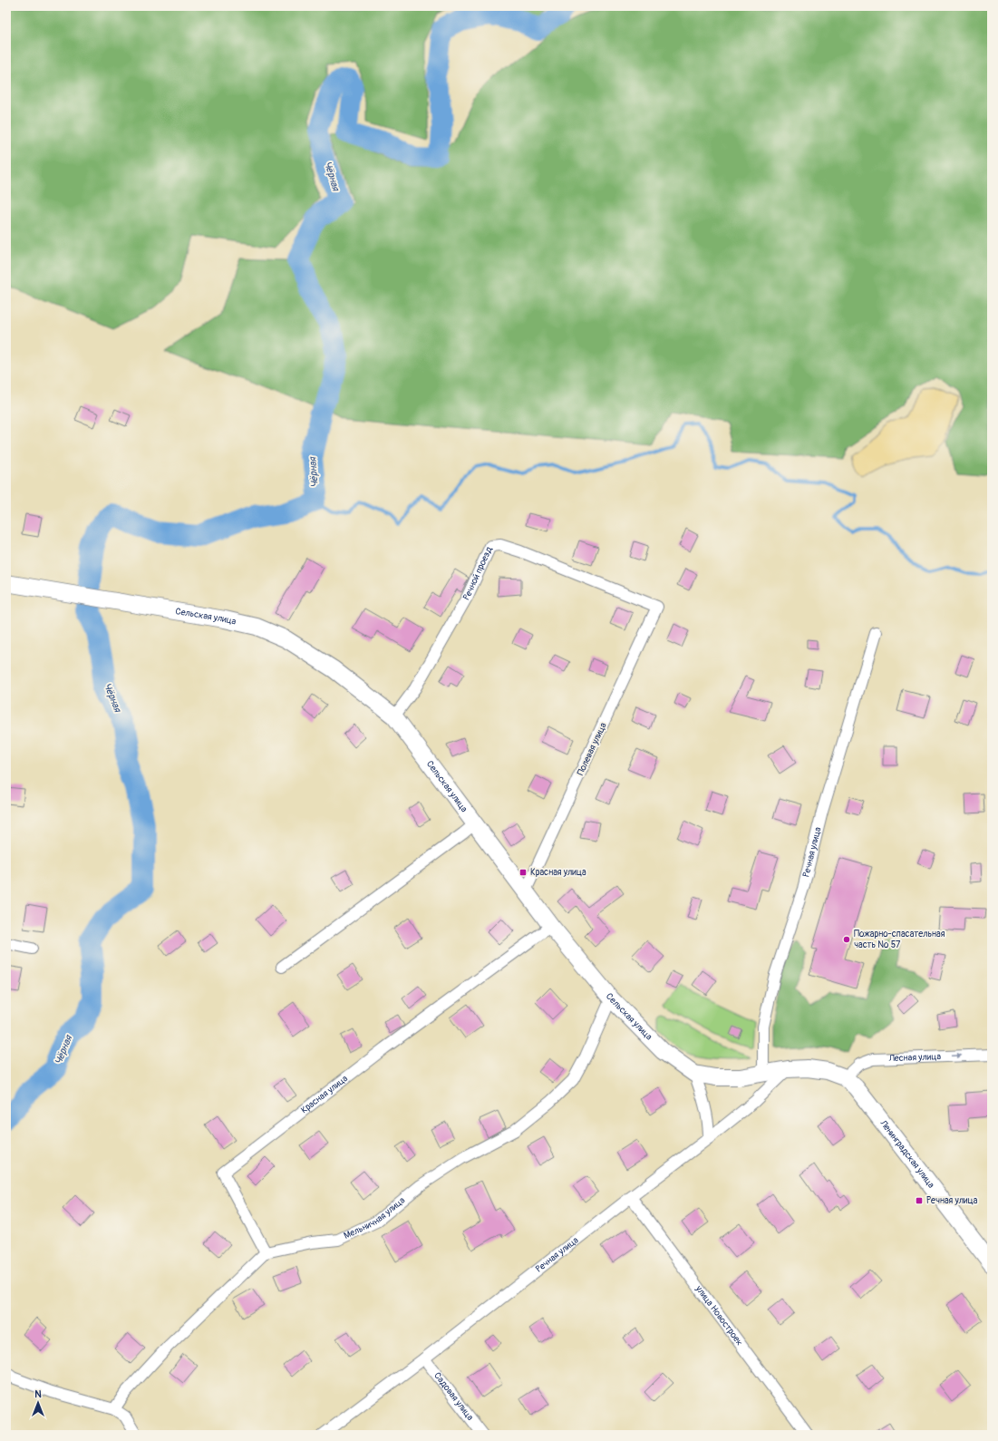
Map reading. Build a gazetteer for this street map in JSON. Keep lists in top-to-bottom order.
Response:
{
  "streets": {
    "main road": ["Сельская улица", "Ленинградская улица"],
    "street": [
      "Речной проезд",
      "Полевая улица",
      "Речная улица",
      "Лесная улица",
      "Красная улица",
      "Мельничная улица",
      "улица Новостроек",
      "Садовая улица"
    ]
  },
  "crossings": [
    ["Речной проезд", "Сельская улица"],
    ["Речной проезд", "Полевая улица"],
    ["Сельская улица", "Полевая улица"],
    ["Сельская улица", "Красная улица"],
    ["Сельская улица", "Мельничная улица"],
    ["Речная улица", "Ленинградская улица"],
    ["Речная улица", "улица Новостроек"],
    ["Речная улица", "Садовая улица"],
    ["Лесная улица", "Ленинградская улица"],
    ["Красная улица", "Мельничная улица"]
  ],
  "one_way": ["Лесная улица"],
  "water": ["Чёрная"],
  "places": {
    "transit": ["Красная улица", "Речная улица"],
    "other": ["Пожарно-спасательная часть № 57"]
  },
  "north": "top"
}
